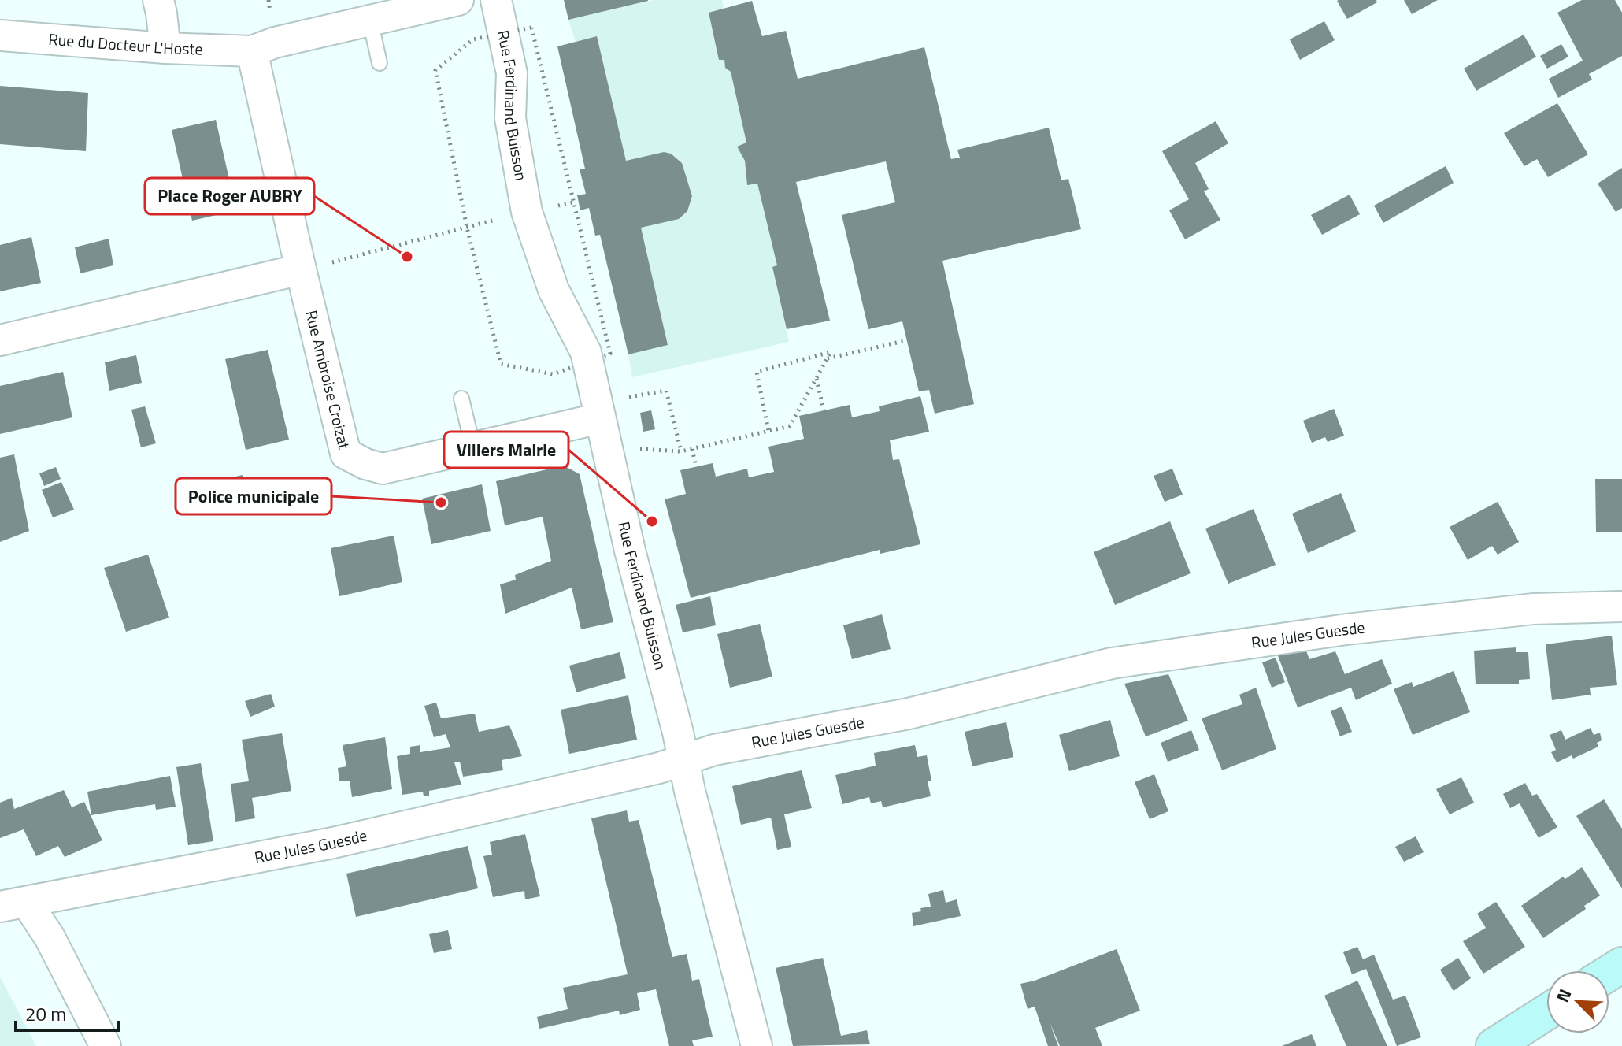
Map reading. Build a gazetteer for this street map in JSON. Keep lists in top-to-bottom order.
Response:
{
  "streets": {
    "street": [
      "Rue du Docteur L'Hoste",
      "Rue Ferdinand Buisson",
      "Rue Ambroise Croizat",
      "Rue Jules Guesde"
    ]
  },
  "crossings": [
    ["Rue du Docteur L'Hoste", "Rue Ambroise Croizat"],
    ["Rue Ferdinand Buisson", "Rue Ambroise Croizat"],
    ["Rue Ferdinand Buisson", "Rue Jules Guesde"]
  ],
  "places": ["Place Roger AUBRY", "Police municipale", "Villers Mairie"],
  "scale_bar": "20 m",
  "north": "top left"
}
